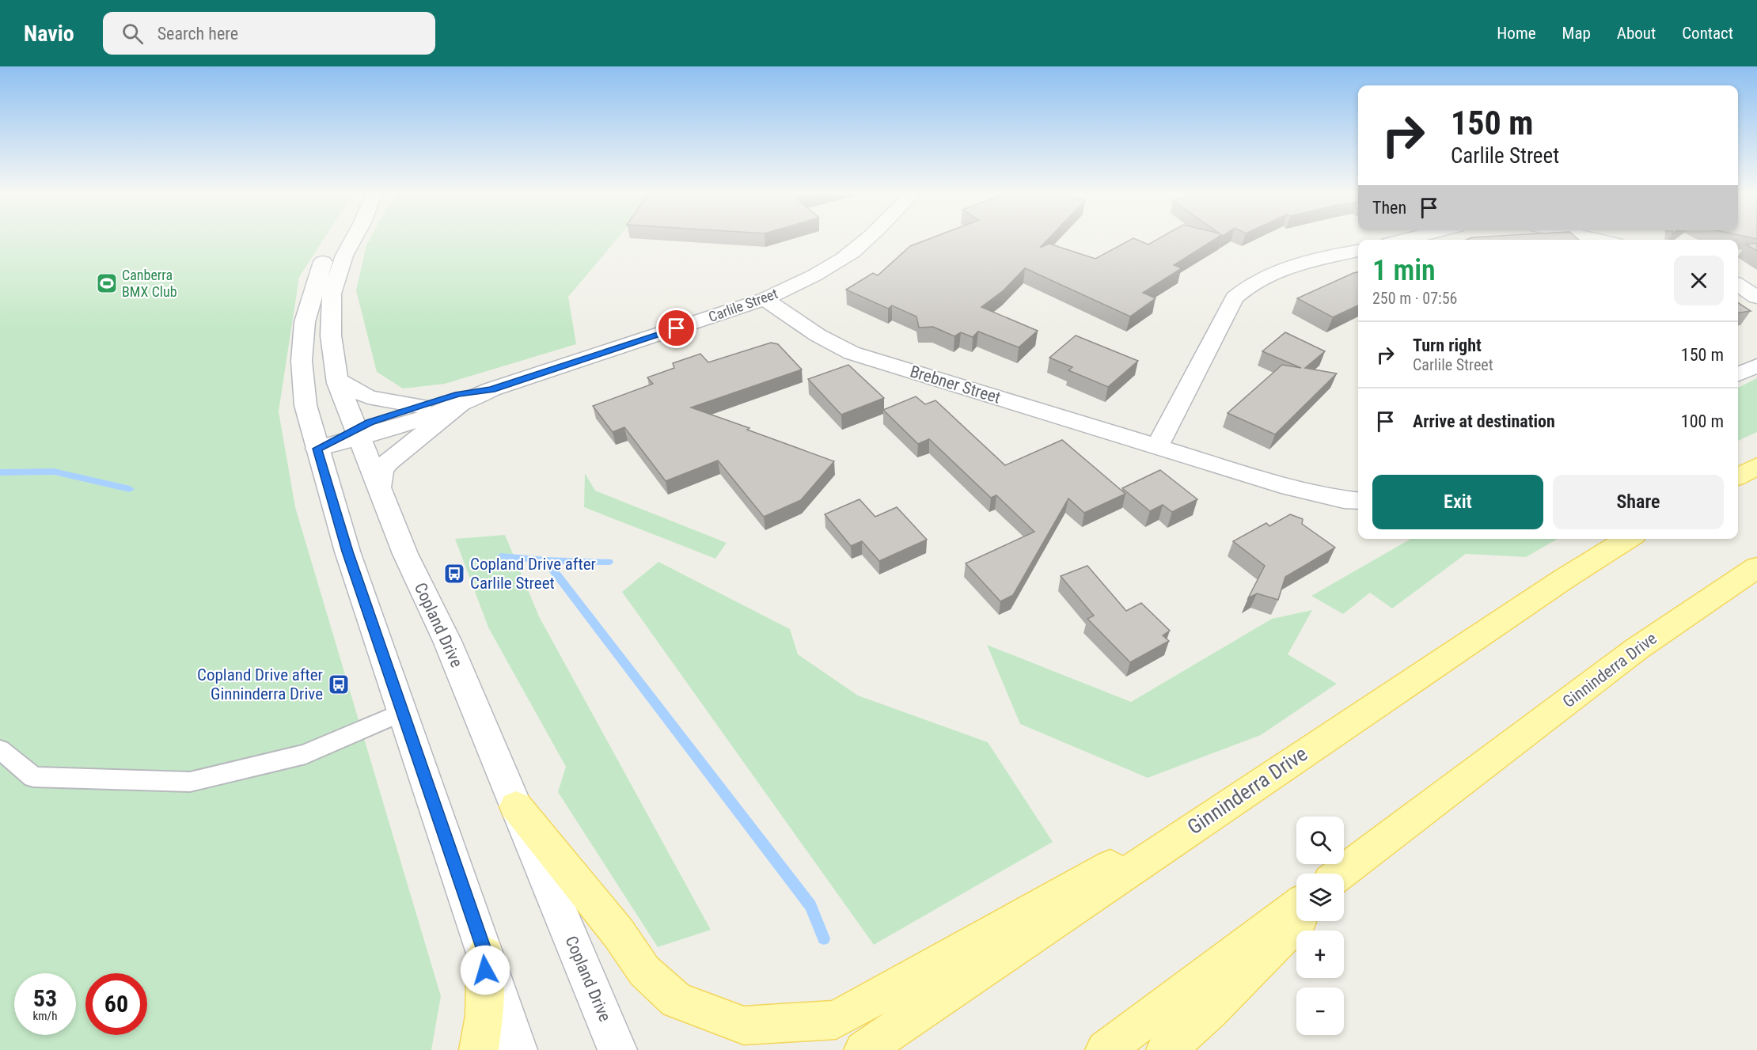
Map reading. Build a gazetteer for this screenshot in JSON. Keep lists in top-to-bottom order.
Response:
{
  "streets": {
    "main road": [
      "Carlile Street",
      "Brebner Street",
      "Copland Drive",
      "Ginninderra Drive"
    ]
  },
  "crossings": [
    ["Carlile Street", "Brebner Street"],
    ["Carlile Street", "Copland Drive"]
  ],
  "places": {
    "sports": ["Canberra BMX Club"],
    "bus stop": ["Copland Drive after Carlile Street", "Copland Drive after Ginninderra Drive"]
  },
  "page": {
    "header": "Navio",
    "search": "Search here",
    "nav": [
      "Home",
      "Map",
      "About",
      "Contact"
    ],
    "turn": ["150 m", "Carlile Street"],
    "then": "Then",
    "heading": ["1 min", "250 m · 07:56"],
    "list": [
      {
        "name": "Turn right",
        "note": "Carlile Street",
        "value": "150 m"
      },
      {
        "name": "Arrive at destination",
        "value": "100 m"
      }
    ],
    "buttons": ["Exit", "Share"],
    "map_buttons": ["+", "−"],
    "speed": "53 km/h",
    "limit": "60"
  }
}
